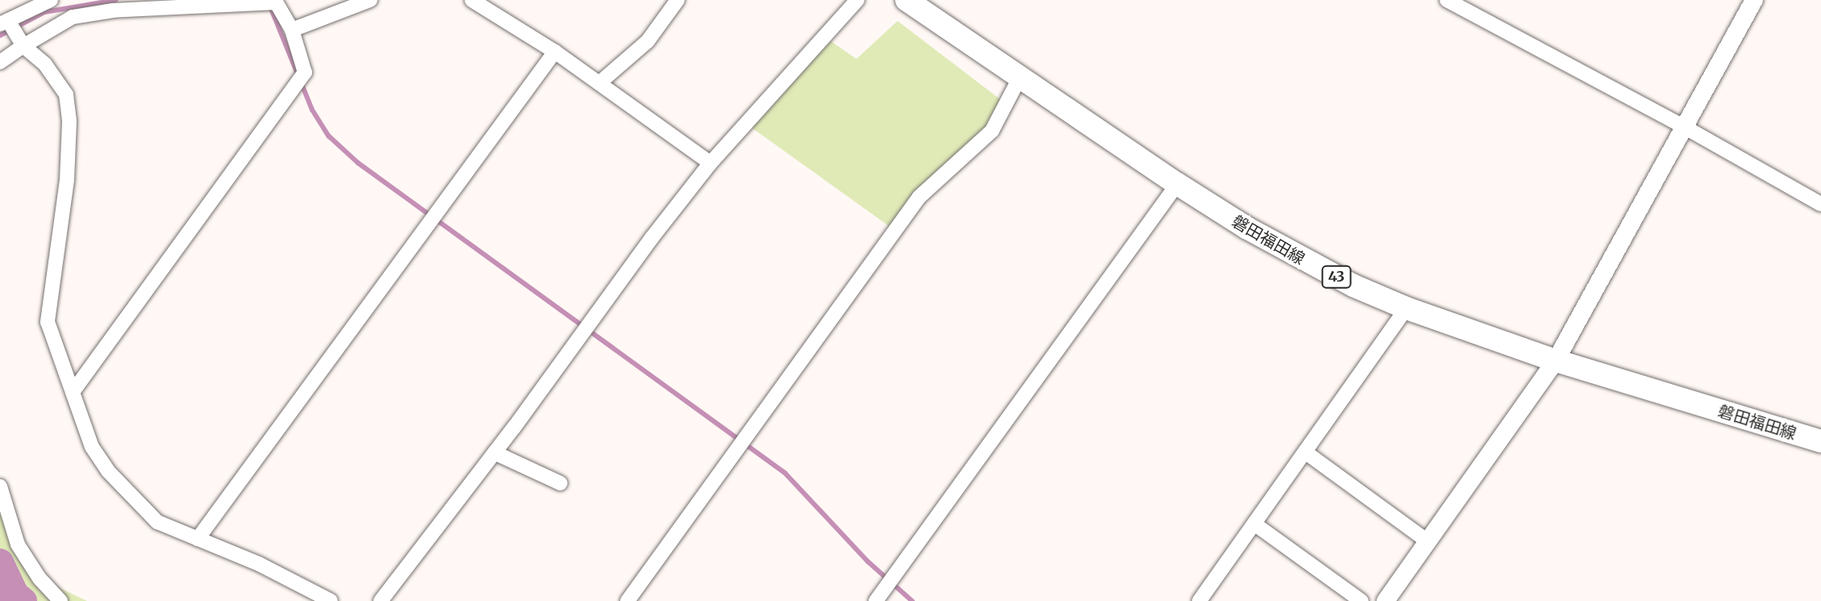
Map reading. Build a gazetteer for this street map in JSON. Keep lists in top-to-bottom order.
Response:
{
  "streets": {
    "main road": ["磐田福田線", "43"]
  }
}
